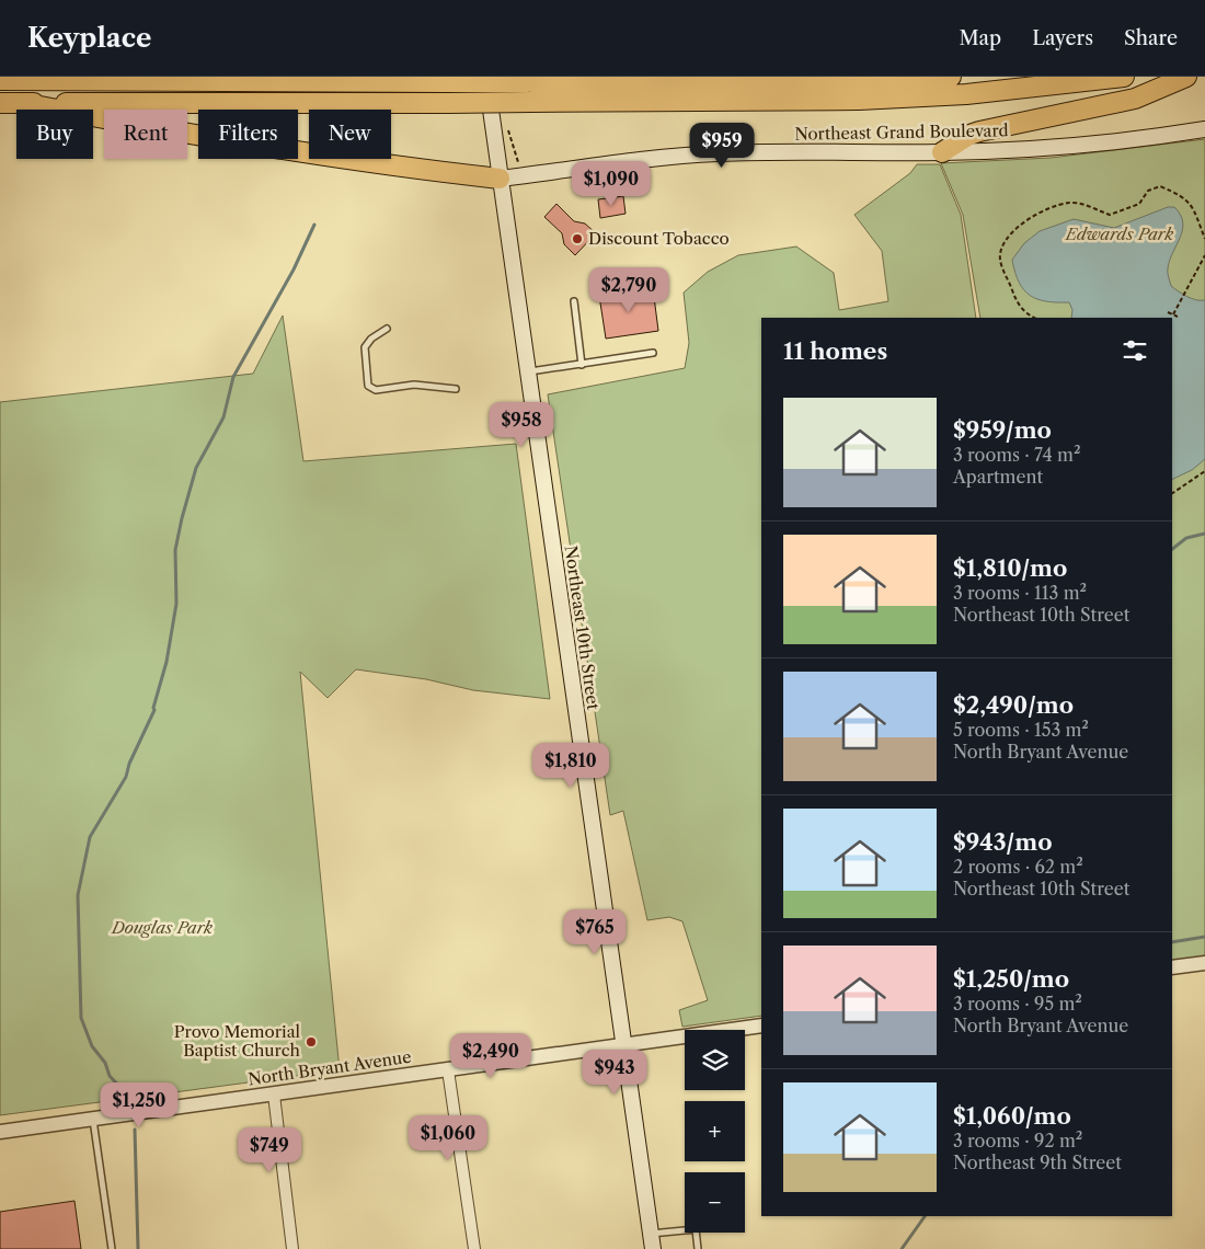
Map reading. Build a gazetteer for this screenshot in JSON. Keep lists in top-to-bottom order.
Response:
{
  "streets": {
    "main road": ["Northeast Grand Boulevard", "Northeast 10th Street"],
    "street": ["North Bryant Avenue"]
  },
  "crossings": [
    ["Northeast Grand Boulevard", "Northeast 10th Street"],
    ["Northeast 10th Street", "North Bryant Avenue"]
  ],
  "parks": ["Edwards Park", "Douglas Park"],
  "places": ["Discount Tobacco", "Provo Memorial Baptist Church"],
  "page": {
    "header": "Keyplace",
    "nav": ["Map", "Layers", "Share"],
    "chip": [
      "Buy",
      "Rent",
      "Filters",
      "New"
    ],
    "price": [
      "$959",
      "$1,090",
      "$2,790",
      "$958",
      "$1,810",
      "$765",
      "$2,490",
      "$943",
      "$1,250",
      "$1,060",
      "$749"
    ],
    "heading": "11 homes",
    "list": [
      {
        "name": "$959/mo",
        "note": "3 rooms · 74 m² · Apartment"
      },
      {
        "name": "$1,810/mo",
        "note": "3 rooms · 113 m² · Northeast 10th Street"
      },
      {
        "name": "$2,490/mo",
        "note": "5 rooms · 153 m² · North Bryant Avenue"
      },
      {
        "name": "$943/mo",
        "note": "2 rooms · 62 m² · Northeast 10th Street"
      },
      {
        "name": "$1,250/mo",
        "note": "3 rooms · 95 m² · North Bryant Avenue"
      },
      {
        "name": "$1,060/mo",
        "note": "3 rooms · 92 m² · Northeast 9th Street"
      }
    ],
    "map_buttons": ["+", "−"]
  }
}
